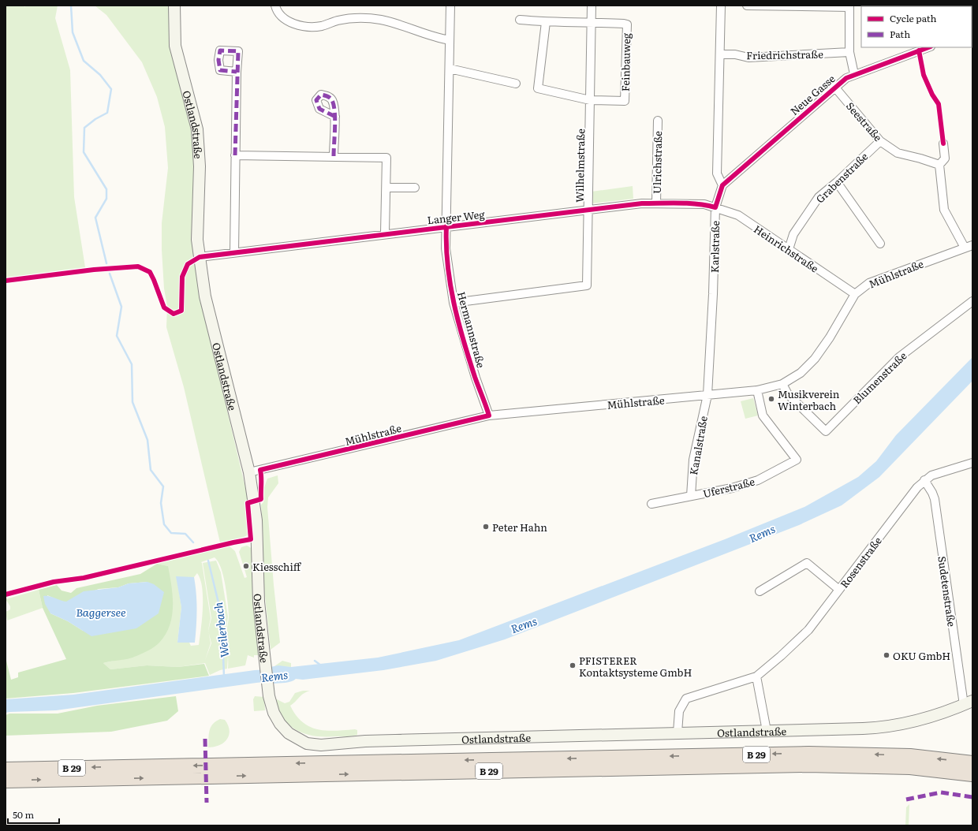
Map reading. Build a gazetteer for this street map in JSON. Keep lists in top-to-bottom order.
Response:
{
  "streets": {
    "highway": ["B 29"],
    "street": [
      "Friedrichstraße",
      "Feinbauweg",
      "Neue Gasse",
      "Seestraße",
      "Ostlandstraße",
      "Ulrichstraße",
      "Wilhelmstraße",
      "Grabenstraße",
      "Langer Weg",
      "Karlstraße",
      "Heinrichstraße",
      "Mühlstraße",
      "Hermannstraße",
      "Blumenstraße",
      "Kanalstraße",
      "Uferstraße",
      "Rosenstraße",
      "Sudetenstraße"
    ]
  },
  "crossings": [
    ["Feinbauweg", "Wilhelmstraße"],
    ["Neue Gasse", "Seestraße"],
    ["Neue Gasse", "Karlstraße"],
    ["Seestraße", "Grabenstraße"],
    ["Ostlandstraße", "Langer Weg"],
    ["Ostlandstraße", "Mühlstraße"],
    ["Ostlandstraße", "Rosenstraße"],
    ["Ostlandstraße", "Sudetenstraße"],
    ["Ulrichstraße", "Langer Weg"],
    ["Wilhelmstraße", "Langer Weg"],
    ["Wilhelmstraße", "Hermannstraße"],
    ["Grabenstraße", "Heinrichstraße"],
    ["Langer Weg", "Karlstraße"],
    ["Langer Weg", "Heinrichstraße"],
    ["Langer Weg", "Hermannstraße"],
    ["Karlstraße", "Heinrichstraße"],
    ["Karlstraße", "Mühlstraße"],
    ["Karlstraße", "Kanalstraße"],
    ["Heinrichstraße", "Mühlstraße"],
    ["Mühlstraße", "Hermannstraße"],
    ["Mühlstraße", "Blumenstraße"],
    ["Mühlstraße", "Kanalstraße"],
    ["Mühlstraße", "Uferstraße"],
    ["Kanalstraße", "Uferstraße"],
    ["Rosenstraße", "Sudetenstraße"]
  ],
  "water": ["Rems", "Baggersee", "Weilerbach"],
  "places": [
    "Musikverein Winterbach",
    "Peter Hahn",
    "Kiesschiff",
    "OKU GmbH",
    "PFISTERER Kontaktsysteme GmbH"
  ],
  "legend": ["Cycle path", "Path"],
  "scale_bar": "50 m"
}
